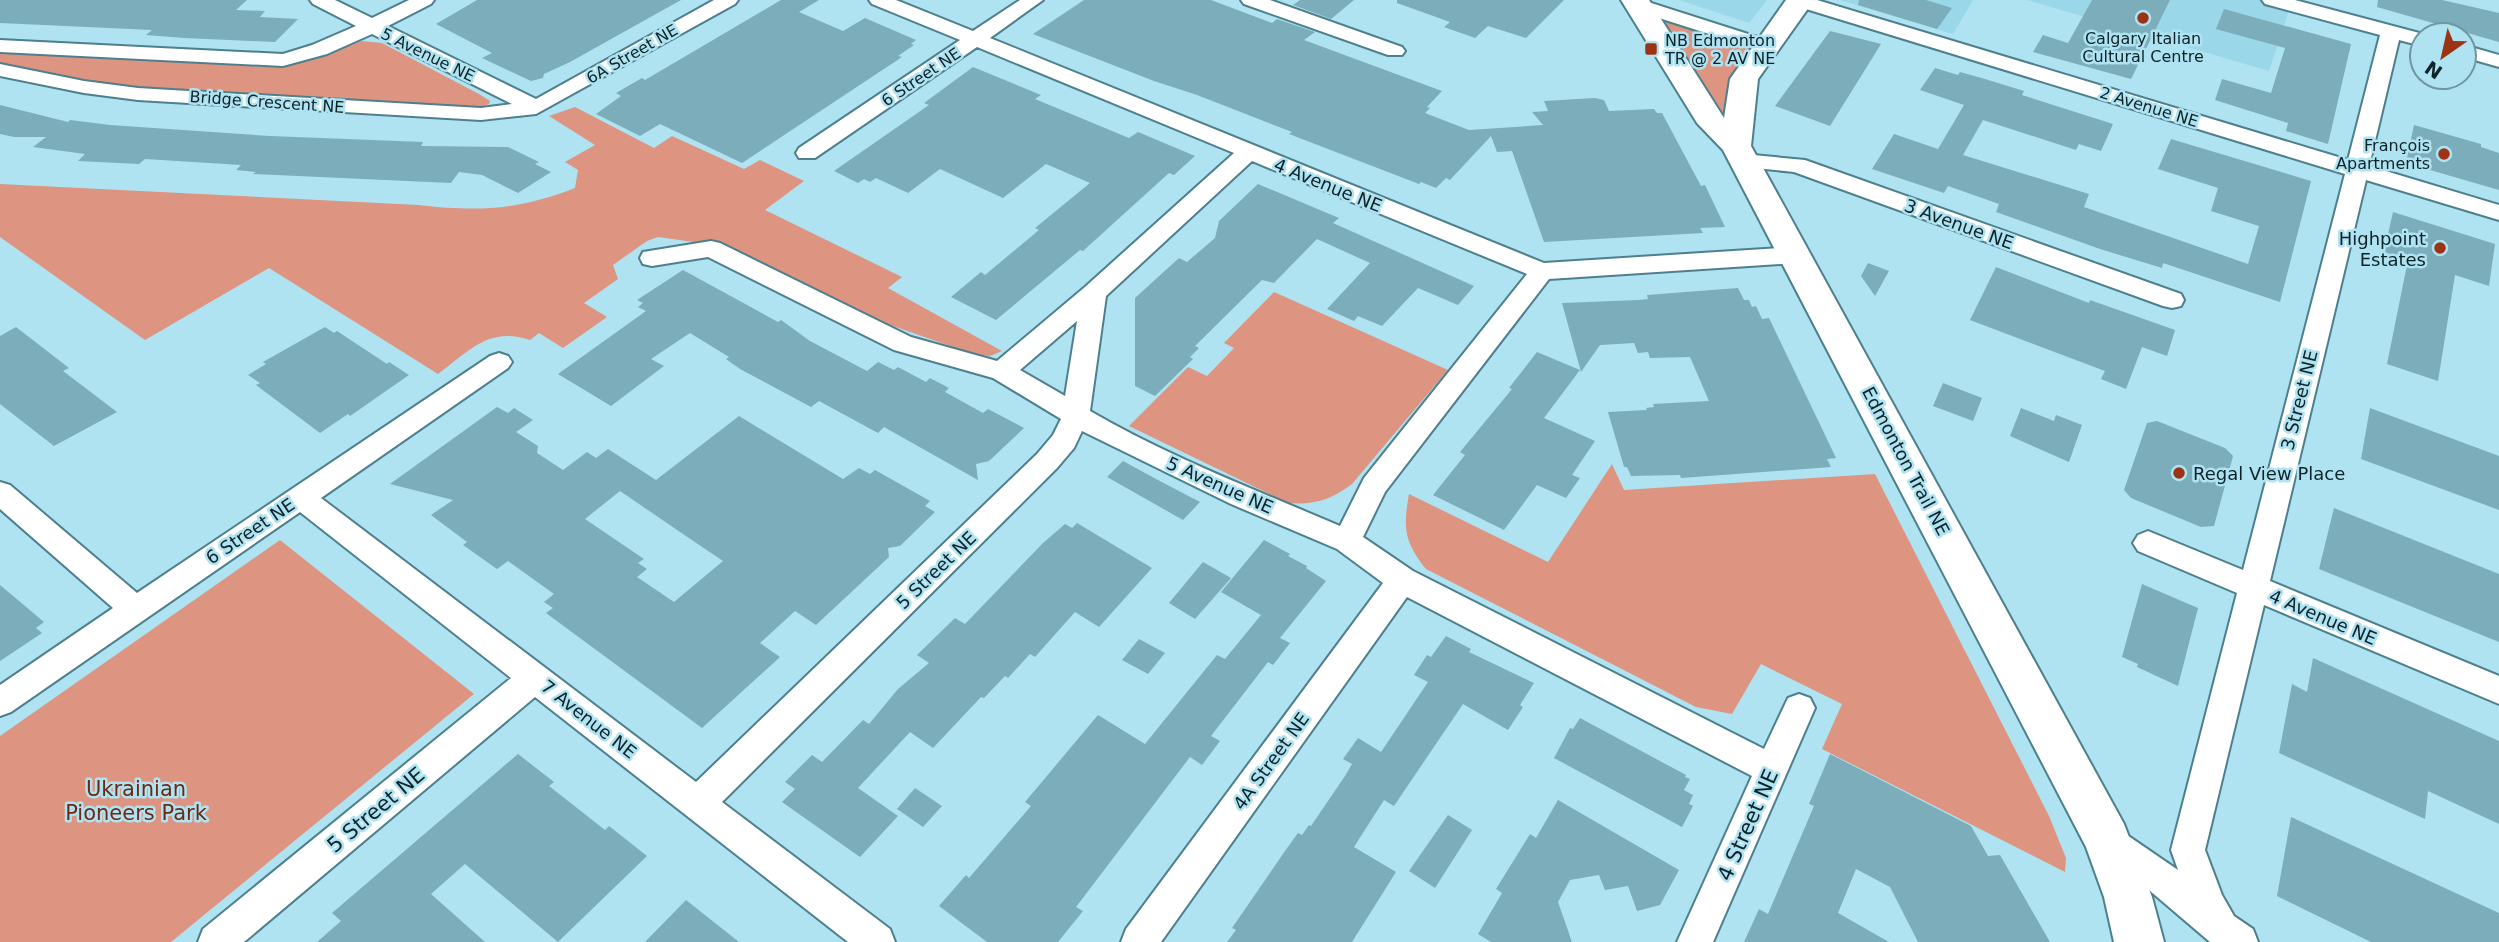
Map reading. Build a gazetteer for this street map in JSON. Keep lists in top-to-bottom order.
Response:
{
  "streets": {
    "main road": ["Edmonton Trail NE"],
    "street": [
      "6A Street NE",
      "5 Avenue NE",
      "6 Street NE",
      "Bridge Crescent NE",
      "2 Avenue NE",
      "4 Avenue NE",
      "3 Avenue NE",
      "3 Street NE",
      "5 Street NE",
      "7 Avenue NE",
      "4A Street NE",
      "4 Street NE"
    ]
  },
  "crossings": [
    ["6A Street NE", "5 Avenue NE"],
    ["6A Street NE", "Bridge Crescent NE"],
    ["5 Avenue NE", "Bridge Crescent NE"],
    ["5 Avenue NE", "5 Street NE"],
    ["5 Avenue NE", "4A Street NE"],
    ["5 Avenue NE", "4 Street NE"],
    ["6 Street NE", "4 Avenue NE"],
    ["6 Street NE", "7 Avenue NE"],
    ["2 Avenue NE", "3 Street NE"],
    ["4 Avenue NE", "3 Street NE"],
    ["4 Avenue NE", "Edmonton Trail NE"],
    ["3 Avenue NE", "Edmonton Trail NE"],
    ["5 Street NE", "7 Avenue NE"]
  ],
  "parks": ["Ukrainian Pioneers Park"],
  "places": {
    "other": [
      "Calgary Italian Cultural Centre",
      "François Apartments",
      "Highpoint Estates",
      "Regal View Place"
    ],
    "transit": ["NB Edmonton TR @ 2 AV NE"]
  },
  "north": "bottom left"
}
